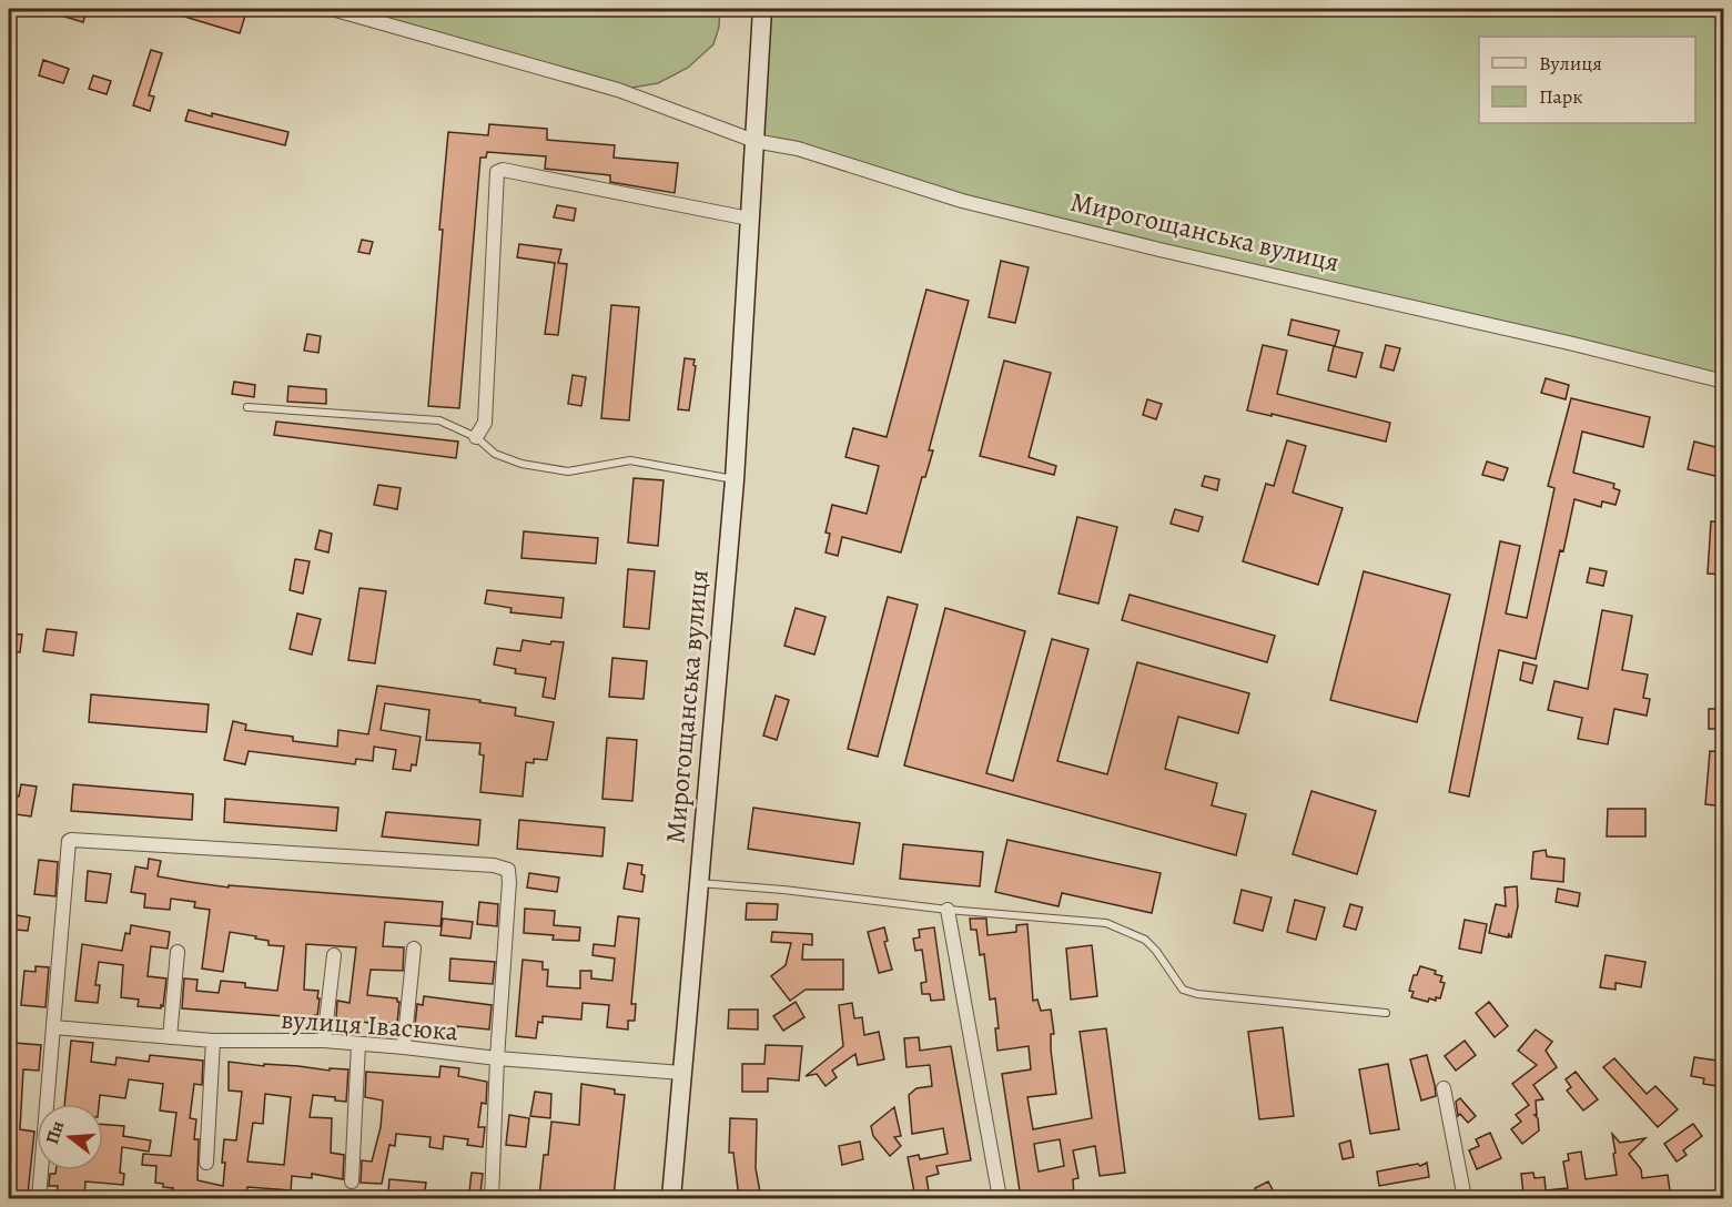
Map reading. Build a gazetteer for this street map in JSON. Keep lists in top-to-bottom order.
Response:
{
  "streets": {
    "main road": ["Мирогощанська вулиця"],
    "street": ["вулиця Івасюка"]
  },
  "crossings": [
    ["Мирогощанська вулиця", "вулиця Івасюка"]
  ],
  "legend": ["Вулиця", "Парк"],
  "north": "left"
}
